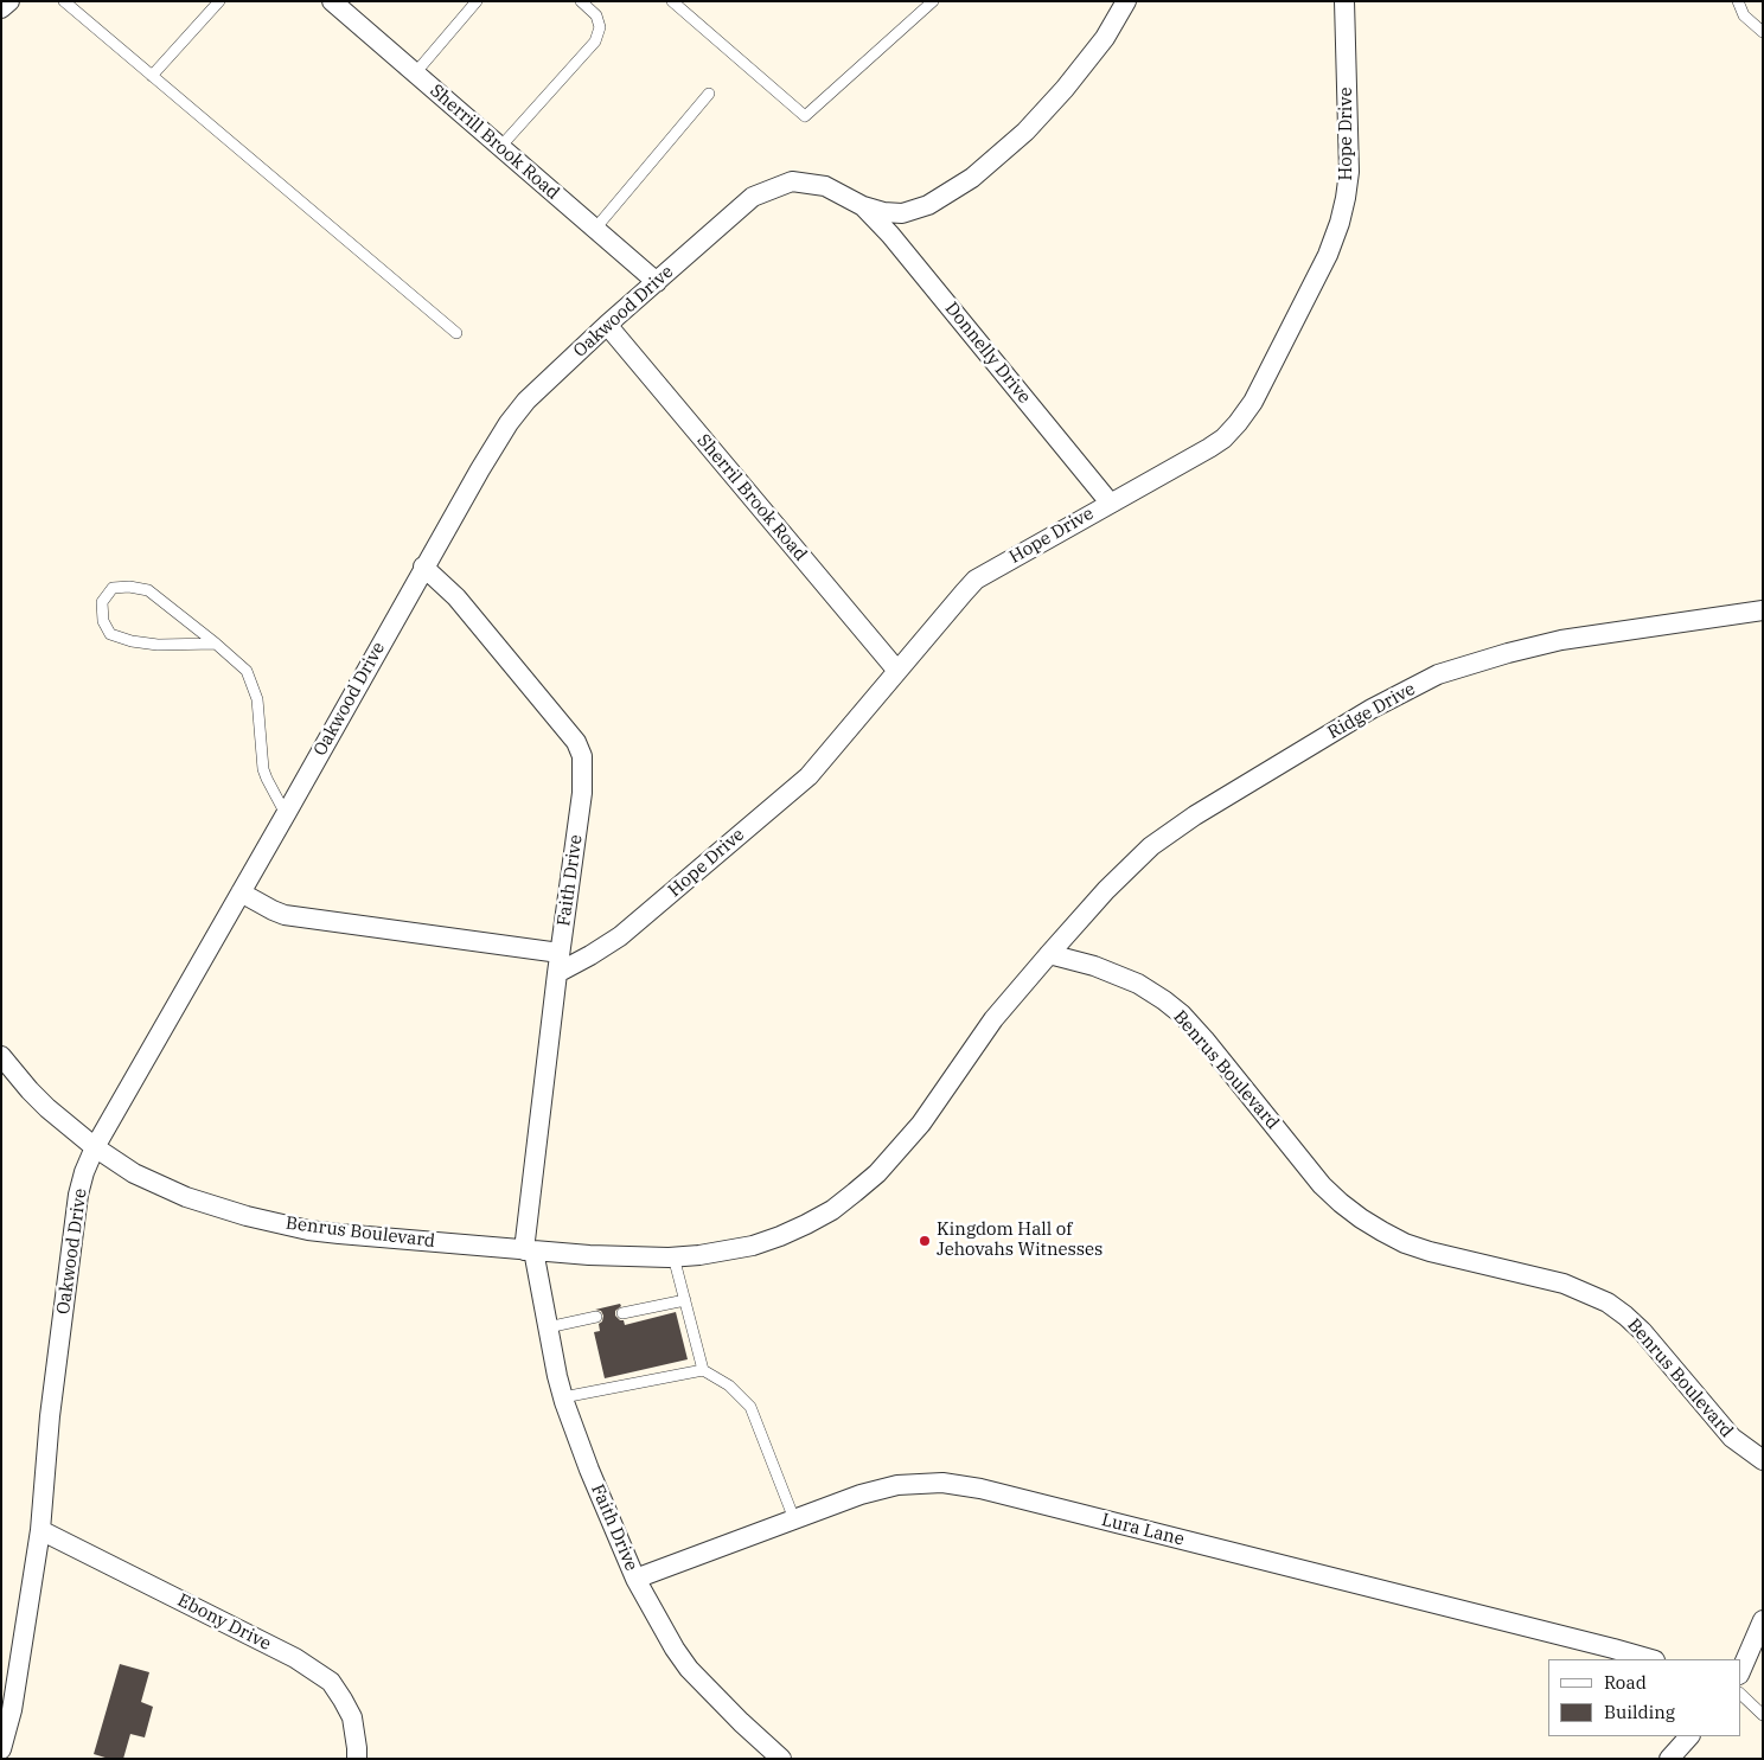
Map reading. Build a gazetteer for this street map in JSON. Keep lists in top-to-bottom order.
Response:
{
  "streets": {
    "street": [
      "Hope Drive",
      "Sherrill Brook Road",
      "Oakwood Drive",
      "Donnelly Drive",
      "Sherril Brook Road",
      "Ridge Drive",
      "Faith Drive",
      "Benrus Boulevard",
      "Lura Lane",
      "Ebony Drive"
    ]
  },
  "crossings": [
    ["Hope Drive", "Donnelly Drive"],
    ["Hope Drive", "Sherril Brook Road"],
    ["Hope Drive", "Faith Drive"],
    ["Sherrill Brook Road", "Oakwood Drive"],
    ["Oakwood Drive", "Donnelly Drive"],
    ["Oakwood Drive", "Sherril Brook Road"],
    ["Oakwood Drive", "Faith Drive"],
    ["Oakwood Drive", "Benrus Boulevard"],
    ["Oakwood Drive", "Ebony Drive"],
    ["Ridge Drive", "Benrus Boulevard"],
    ["Faith Drive", "Benrus Boulevard"],
    ["Faith Drive", "Lura Lane"]
  ],
  "places": ["Kingdom Hall of Jehovahs Witnesses"],
  "legend": ["Road", "Building"]
}
